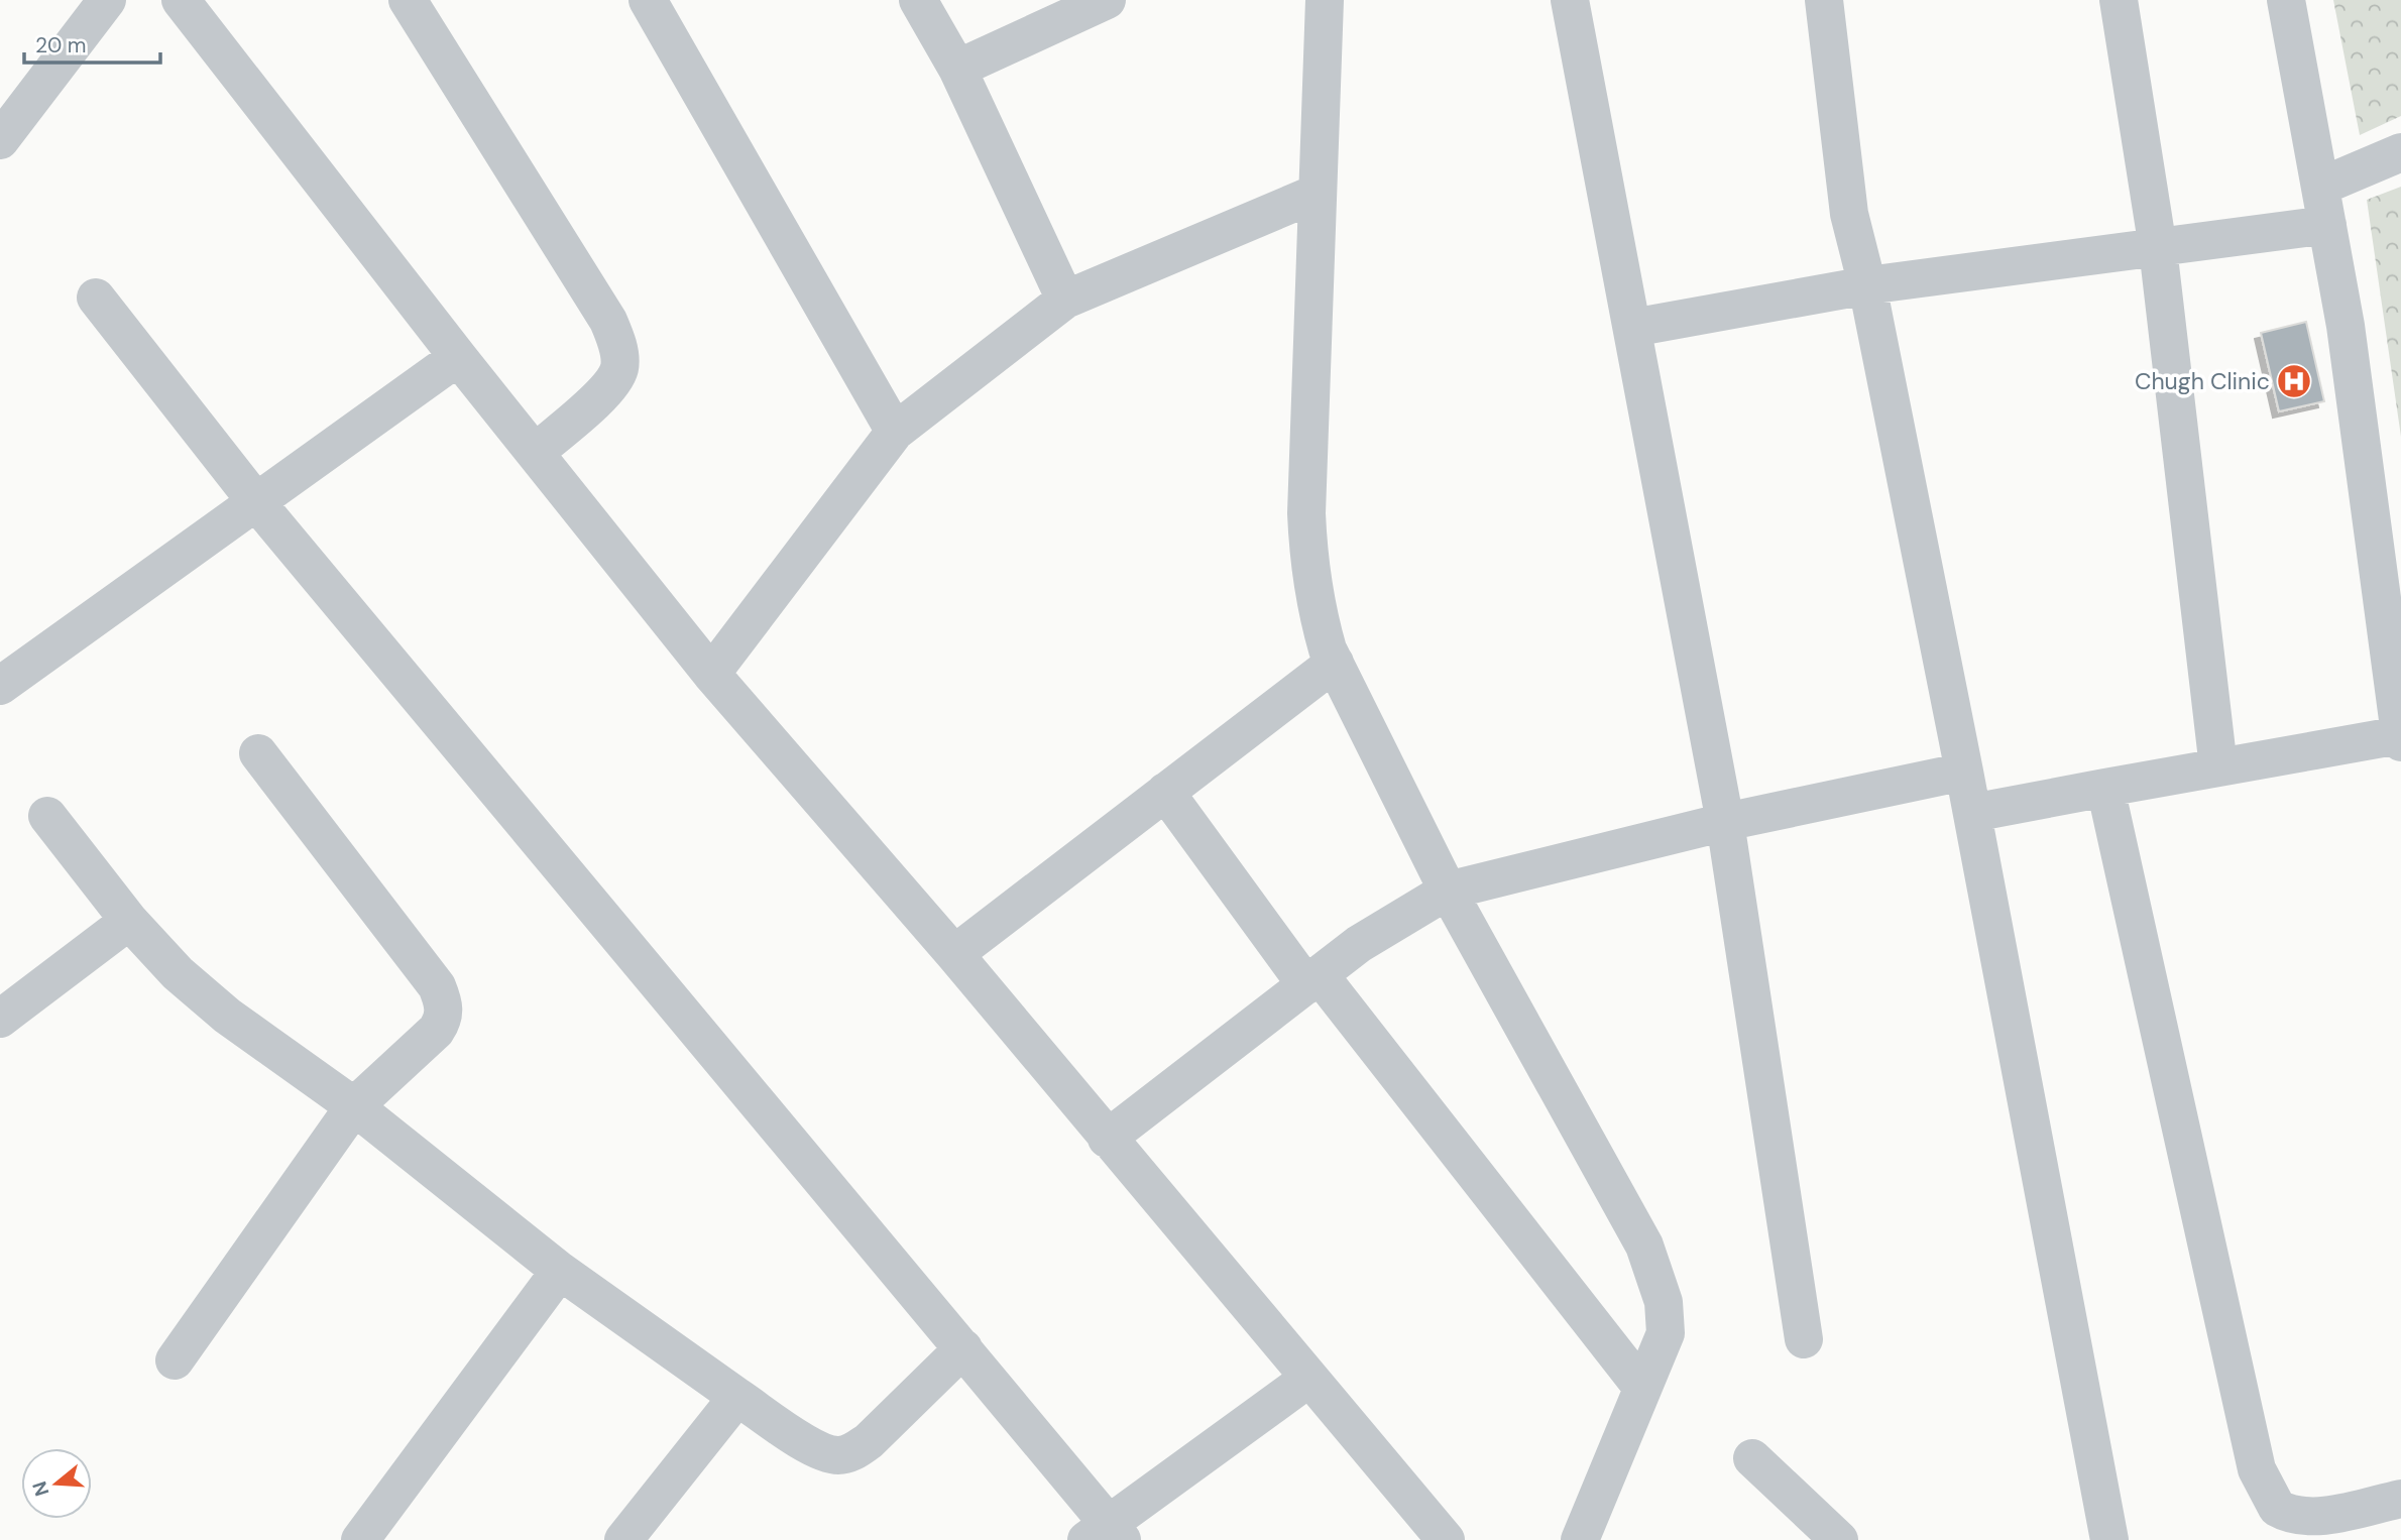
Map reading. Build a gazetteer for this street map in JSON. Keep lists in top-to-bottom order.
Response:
{
  "places": {
    "hospital": ["Chugh Clinic"]
  },
  "scale_bar": "20 m",
  "north": "left"
}
